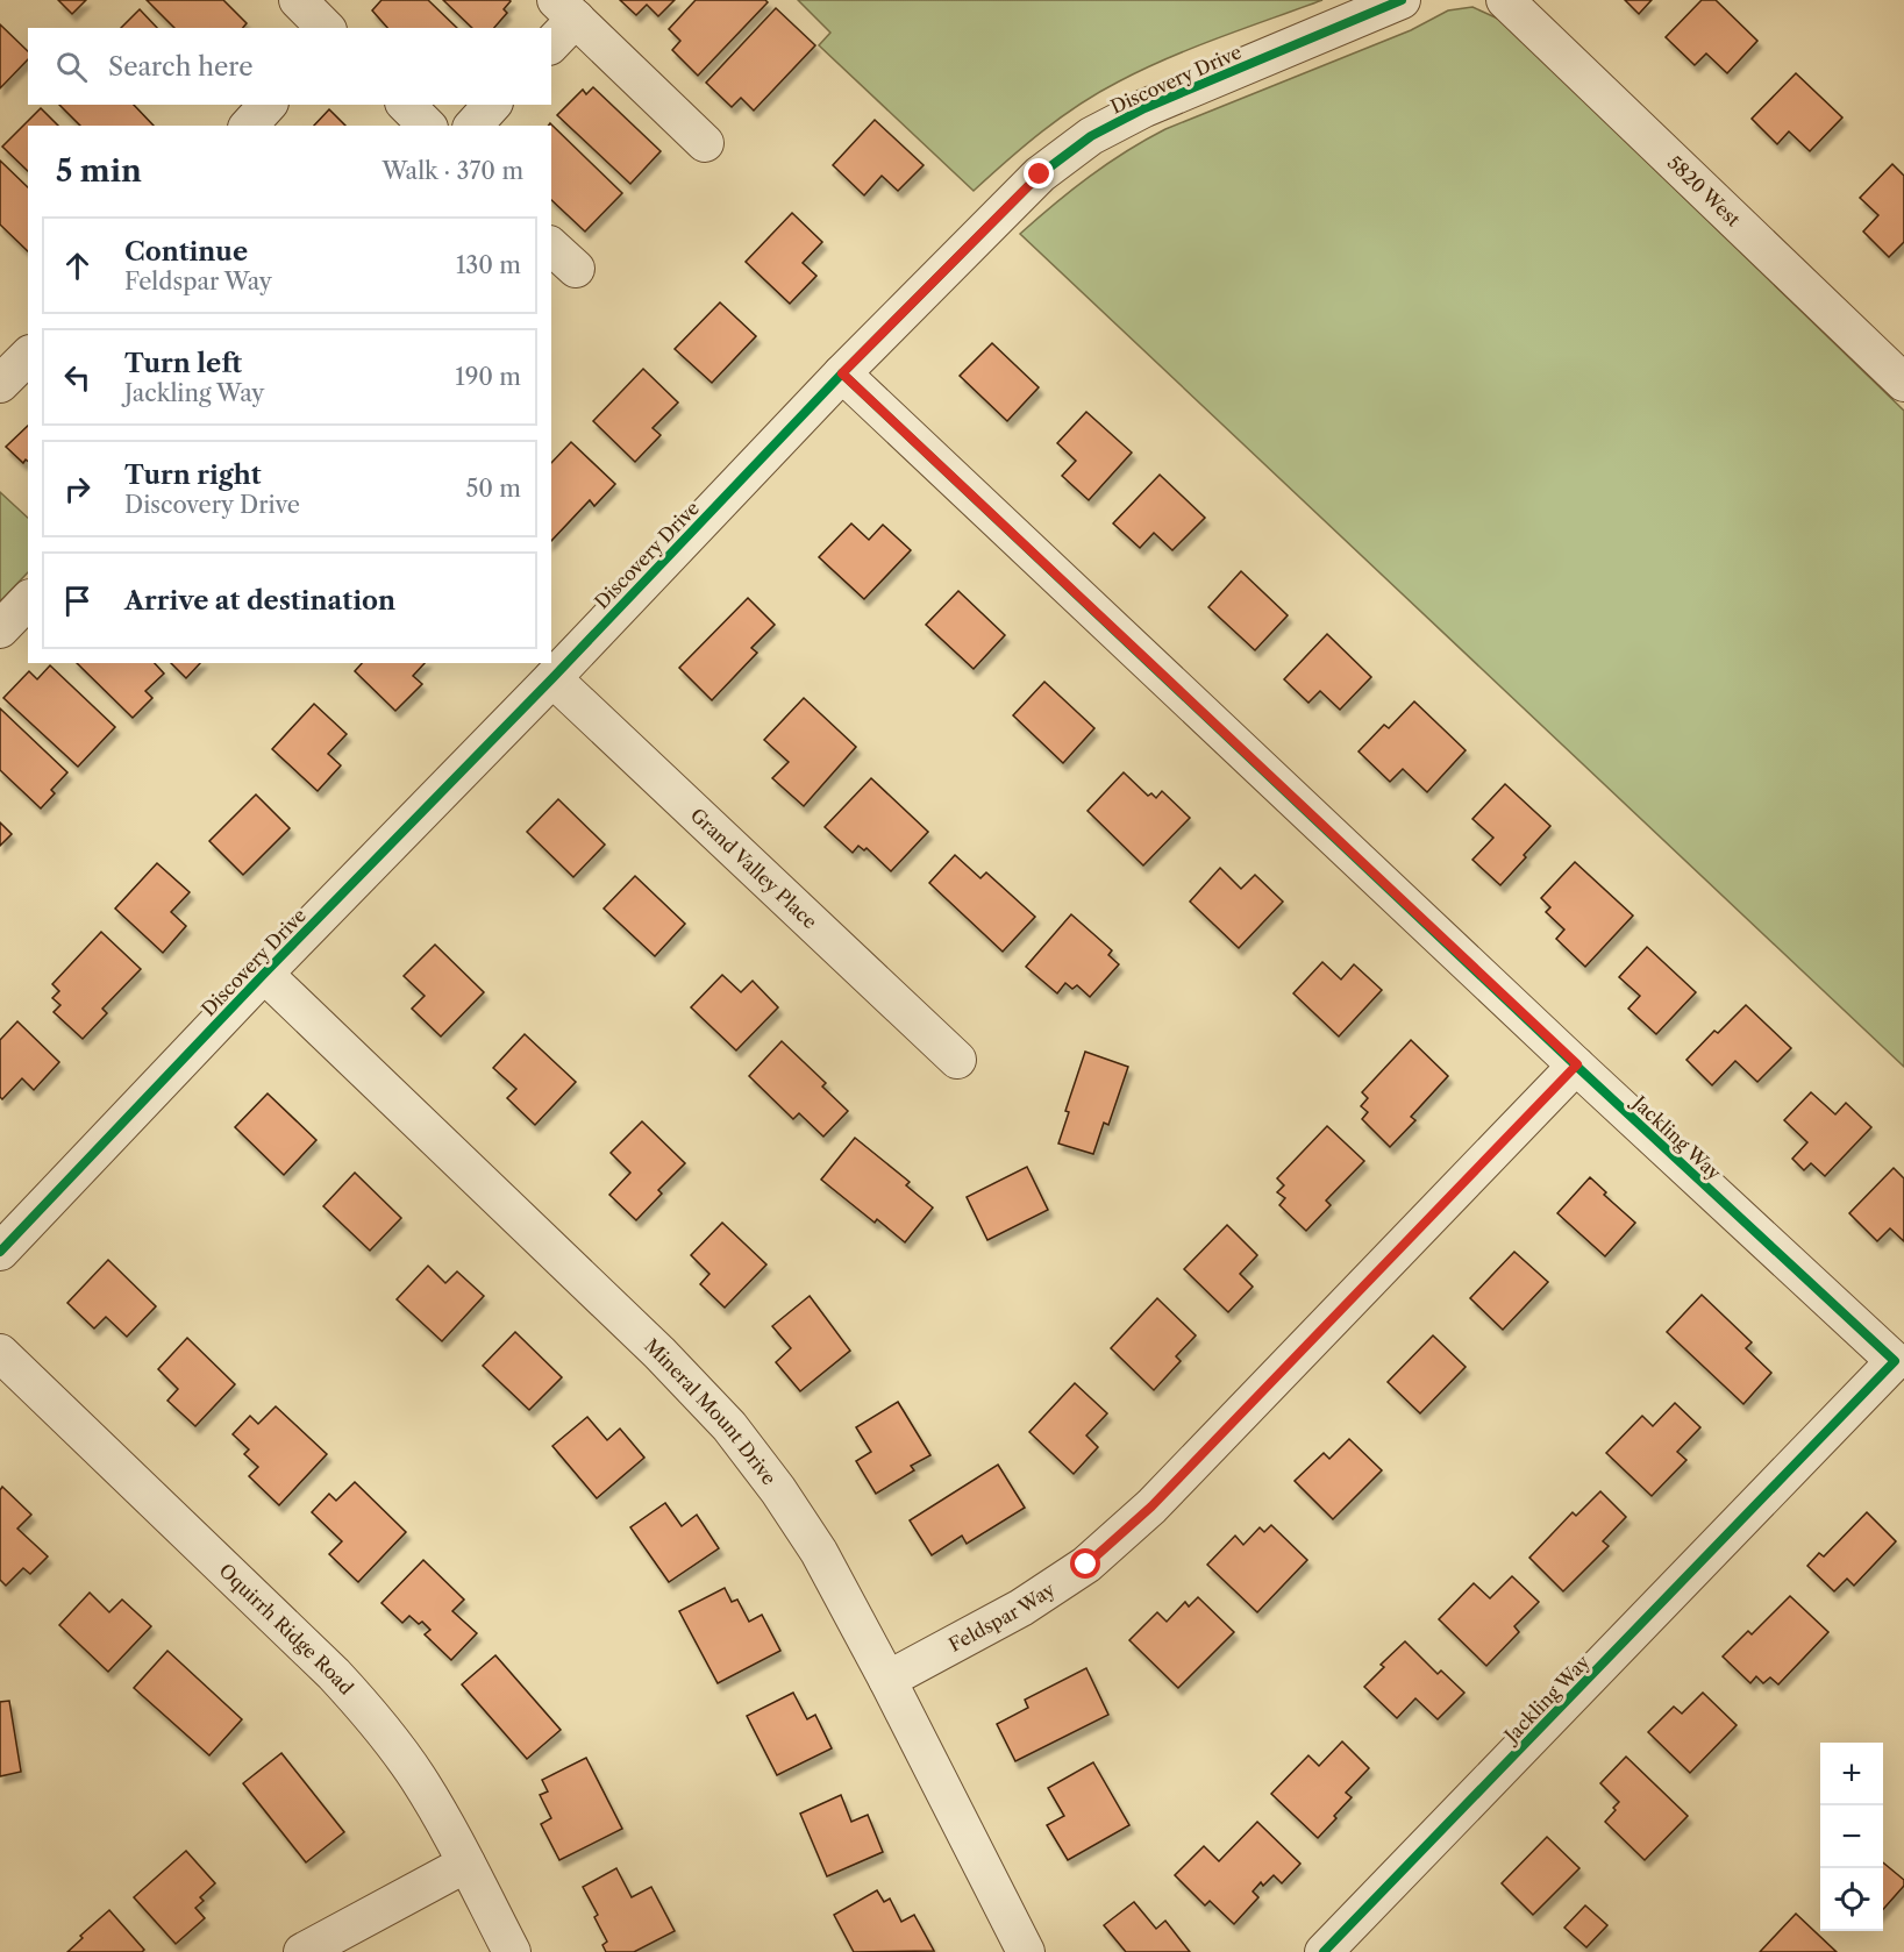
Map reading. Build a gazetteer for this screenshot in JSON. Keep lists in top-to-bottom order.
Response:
{
  "streets": {
    "street": [
      "Discovery Drive",
      "5820 West",
      "Grand Valley Place",
      "Jackling Way",
      "Mineral Mount Drive",
      "Feldspar Way",
      "Oquirrh Ridge Road"
    ]
  },
  "crossings": [
    ["Discovery Drive", "Grand Valley Place"],
    ["Discovery Drive", "Jackling Way"],
    ["Discovery Drive", "Mineral Mount Drive"],
    ["Jackling Way", "Feldspar Way"],
    ["Mineral Mount Drive", "Feldspar Way"]
  ],
  "page": {
    "search": "Search here",
    "heading": ["5 min", "Walk · 370 m"],
    "list": [
      ["Continue", "Feldspar Way", "130 m"],
      ["Turn left", "Jackling Way", "190 m"],
      ["Turn right", "Discovery Drive", "50 m"],
      "Arrive at destination"
    ],
    "map_buttons": ["+", "−"]
  }
}
